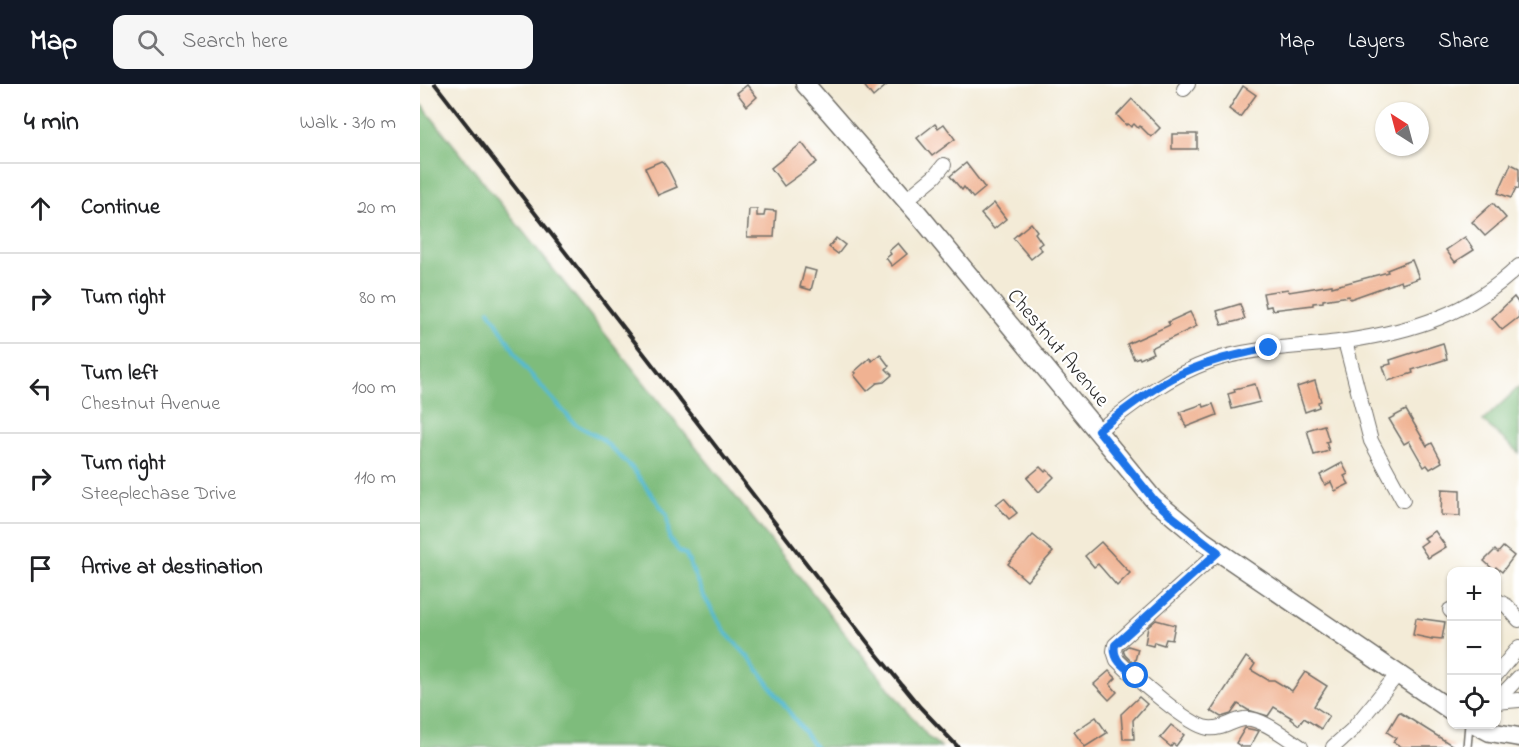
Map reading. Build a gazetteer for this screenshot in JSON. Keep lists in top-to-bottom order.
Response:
{
  "streets": {
    "street": ["Chestnut Avenue"]
  },
  "north": "top left",
  "page": {
    "header": "Map",
    "search": "Search here",
    "nav": ["Map", "Layers", "Share"],
    "heading": ["4 min", "Walk · 310 m"],
    "list": [
      ["Continue", "20 m"],
      ["Turn right", "80 m"],
      ["Turn left", "Chestnut Avenue", "100 m"],
      ["Turn right", "Steeplechase Drive", "110 m"],
      "Arrive at destination"
    ],
    "map_buttons": ["+", "−"]
  }
}
